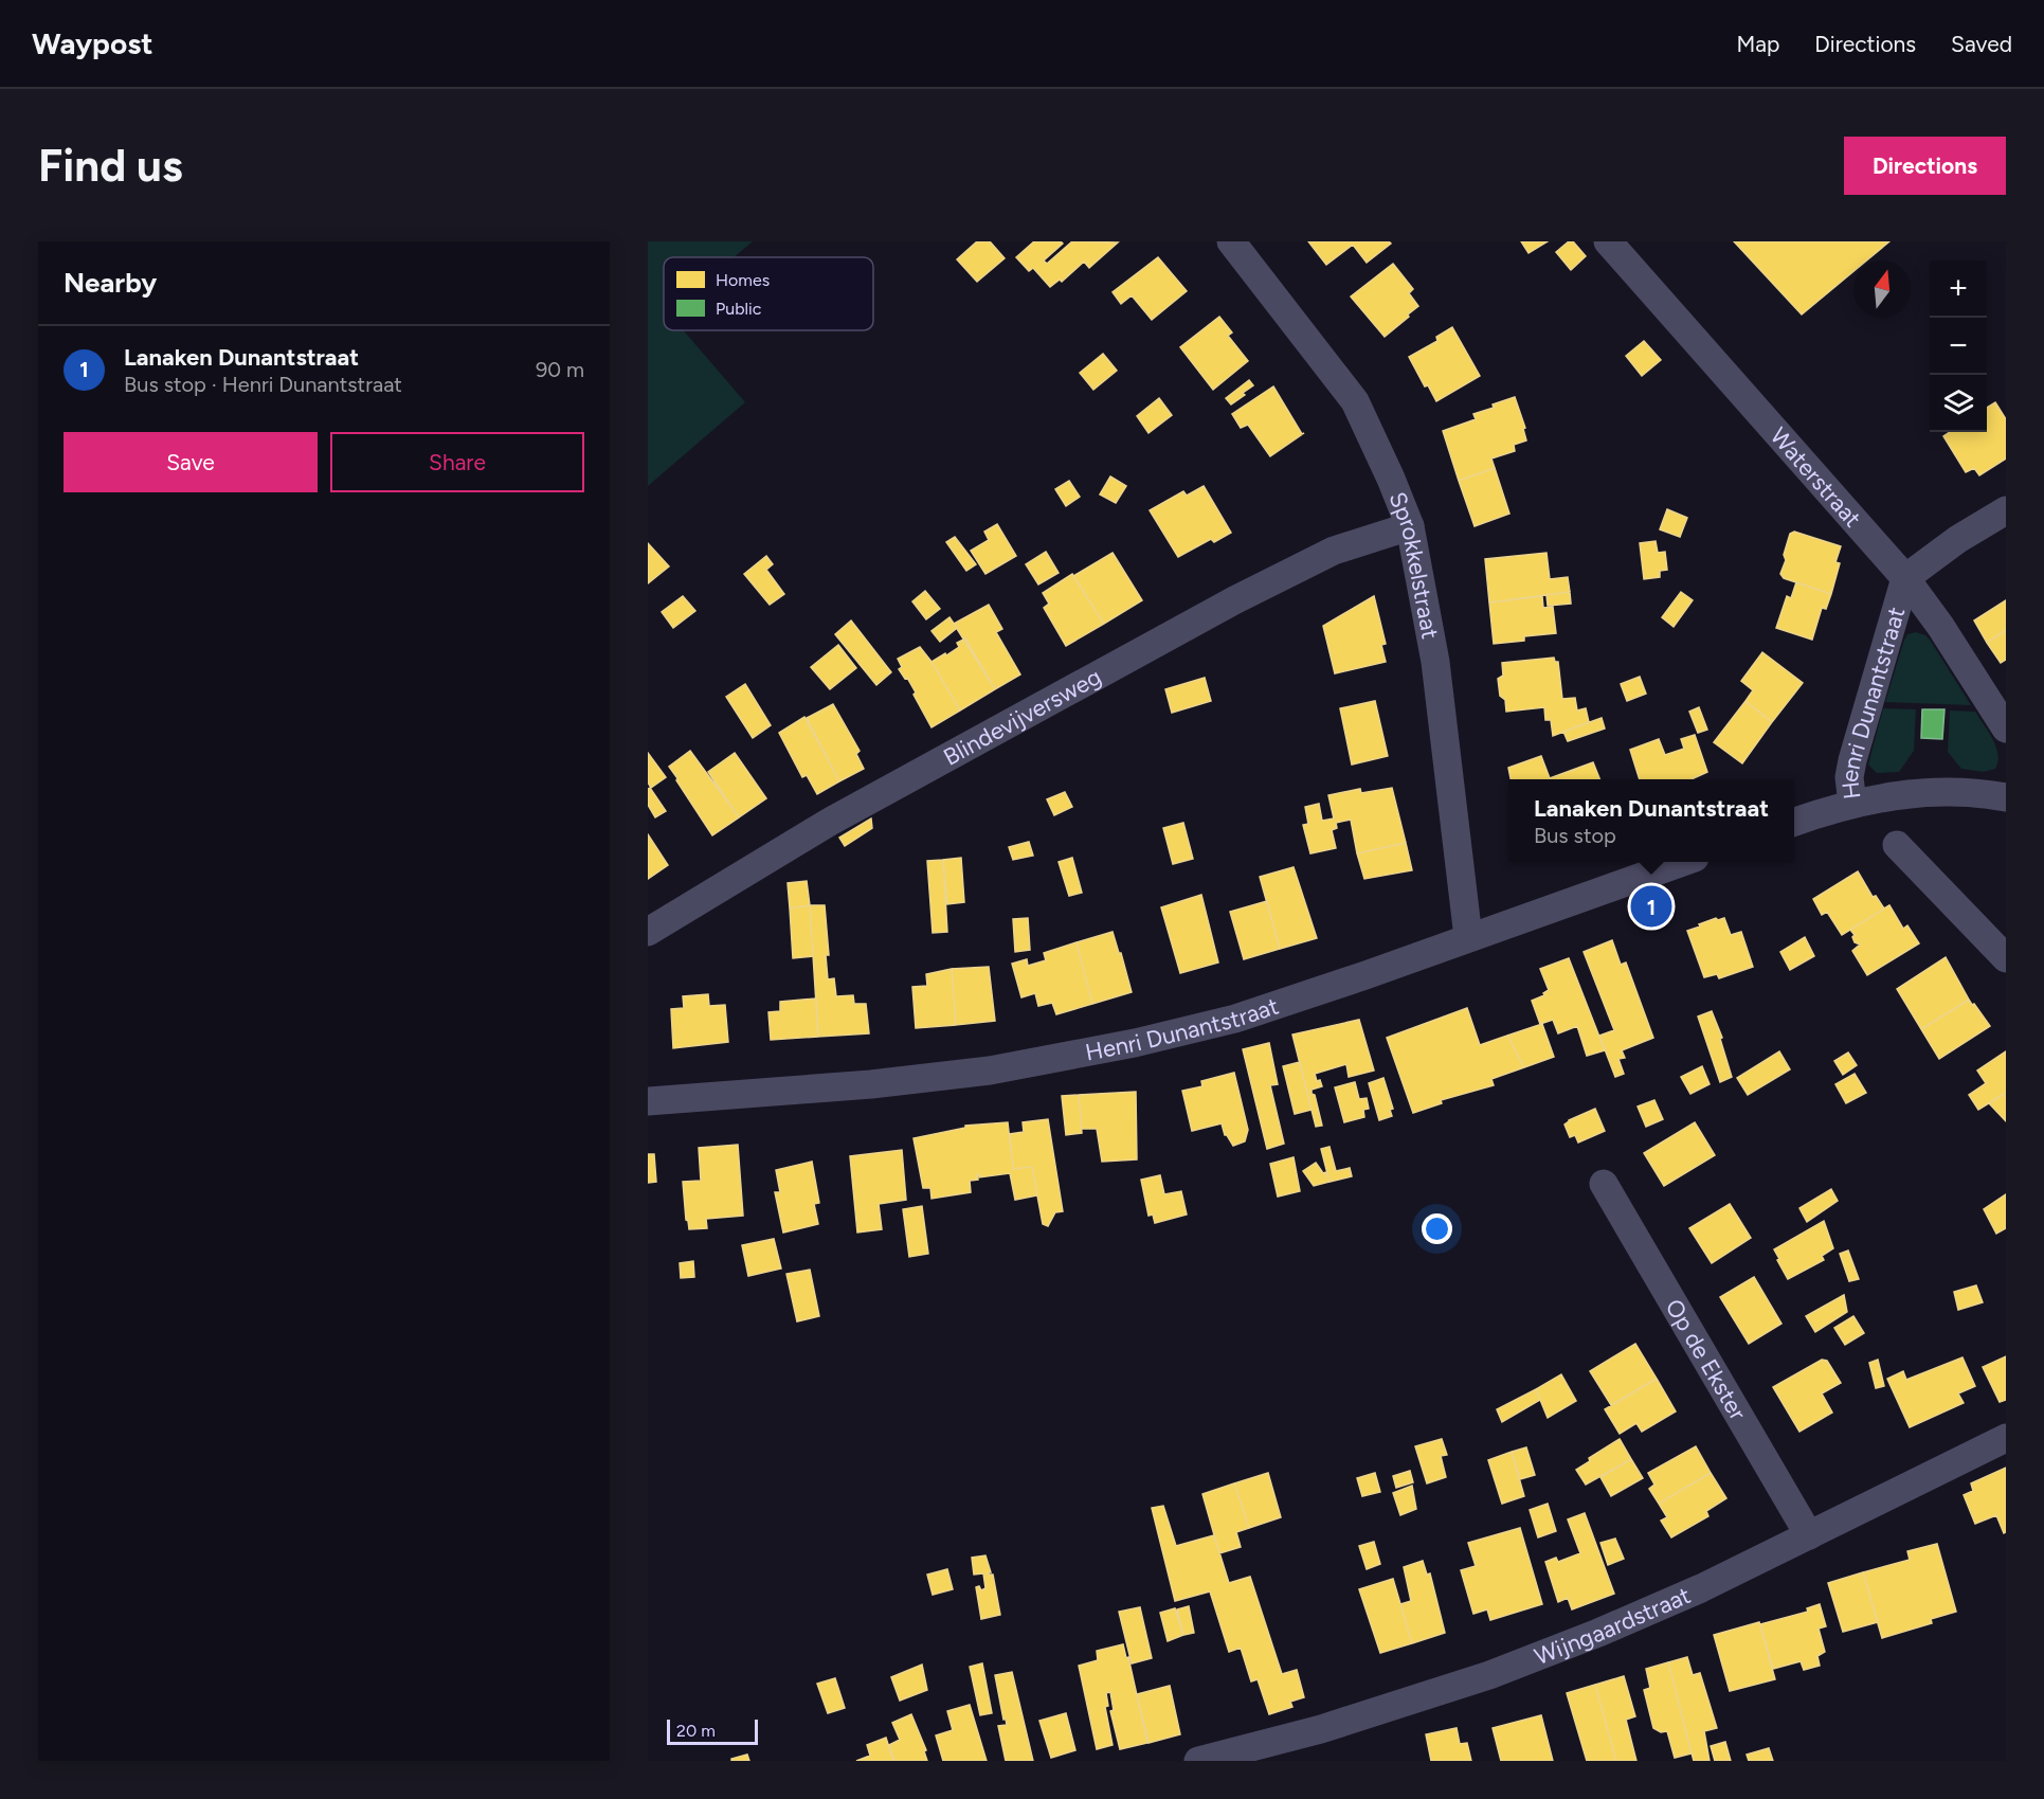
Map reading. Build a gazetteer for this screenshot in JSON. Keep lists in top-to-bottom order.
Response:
{
  "streets": {
    "street": [
      "Waterstraat",
      "Sprokkelstraat",
      "Henri Dunantstraat",
      "Blindevijversweg",
      "Op de Ekster",
      "Wijngaardstraat"
    ]
  },
  "crossings": [
    ["Waterstraat", "Henri Dunantstraat"],
    ["Sprokkelstraat", "Henri Dunantstraat"],
    ["Sprokkelstraat", "Blindevijversweg"],
    ["Op de Ekster", "Wijngaardstraat"]
  ],
  "legend": ["Homes", "Public"],
  "scale_bar": "20 m",
  "north": "top",
  "page": {
    "header": "Waypost",
    "nav": ["Map", "Directions", "Saved"],
    "buttons": [
      "Directions",
      ["Save", "Share"]
    ],
    "title": "Find us",
    "heading": "Nearby",
    "map_buttons": ["+", "−"],
    "list": [
      {
        "mark": "1",
        "name": "Lanaken Dunantstraat",
        "note": "Bus stop · Henri Dunantstraat",
        "value": "90 m"
      }
    ],
    "popup": ["Lanaken Dunantstraat", "Bus stop"],
    "pins": "1",
    "scale": "20 m"
  }
}
